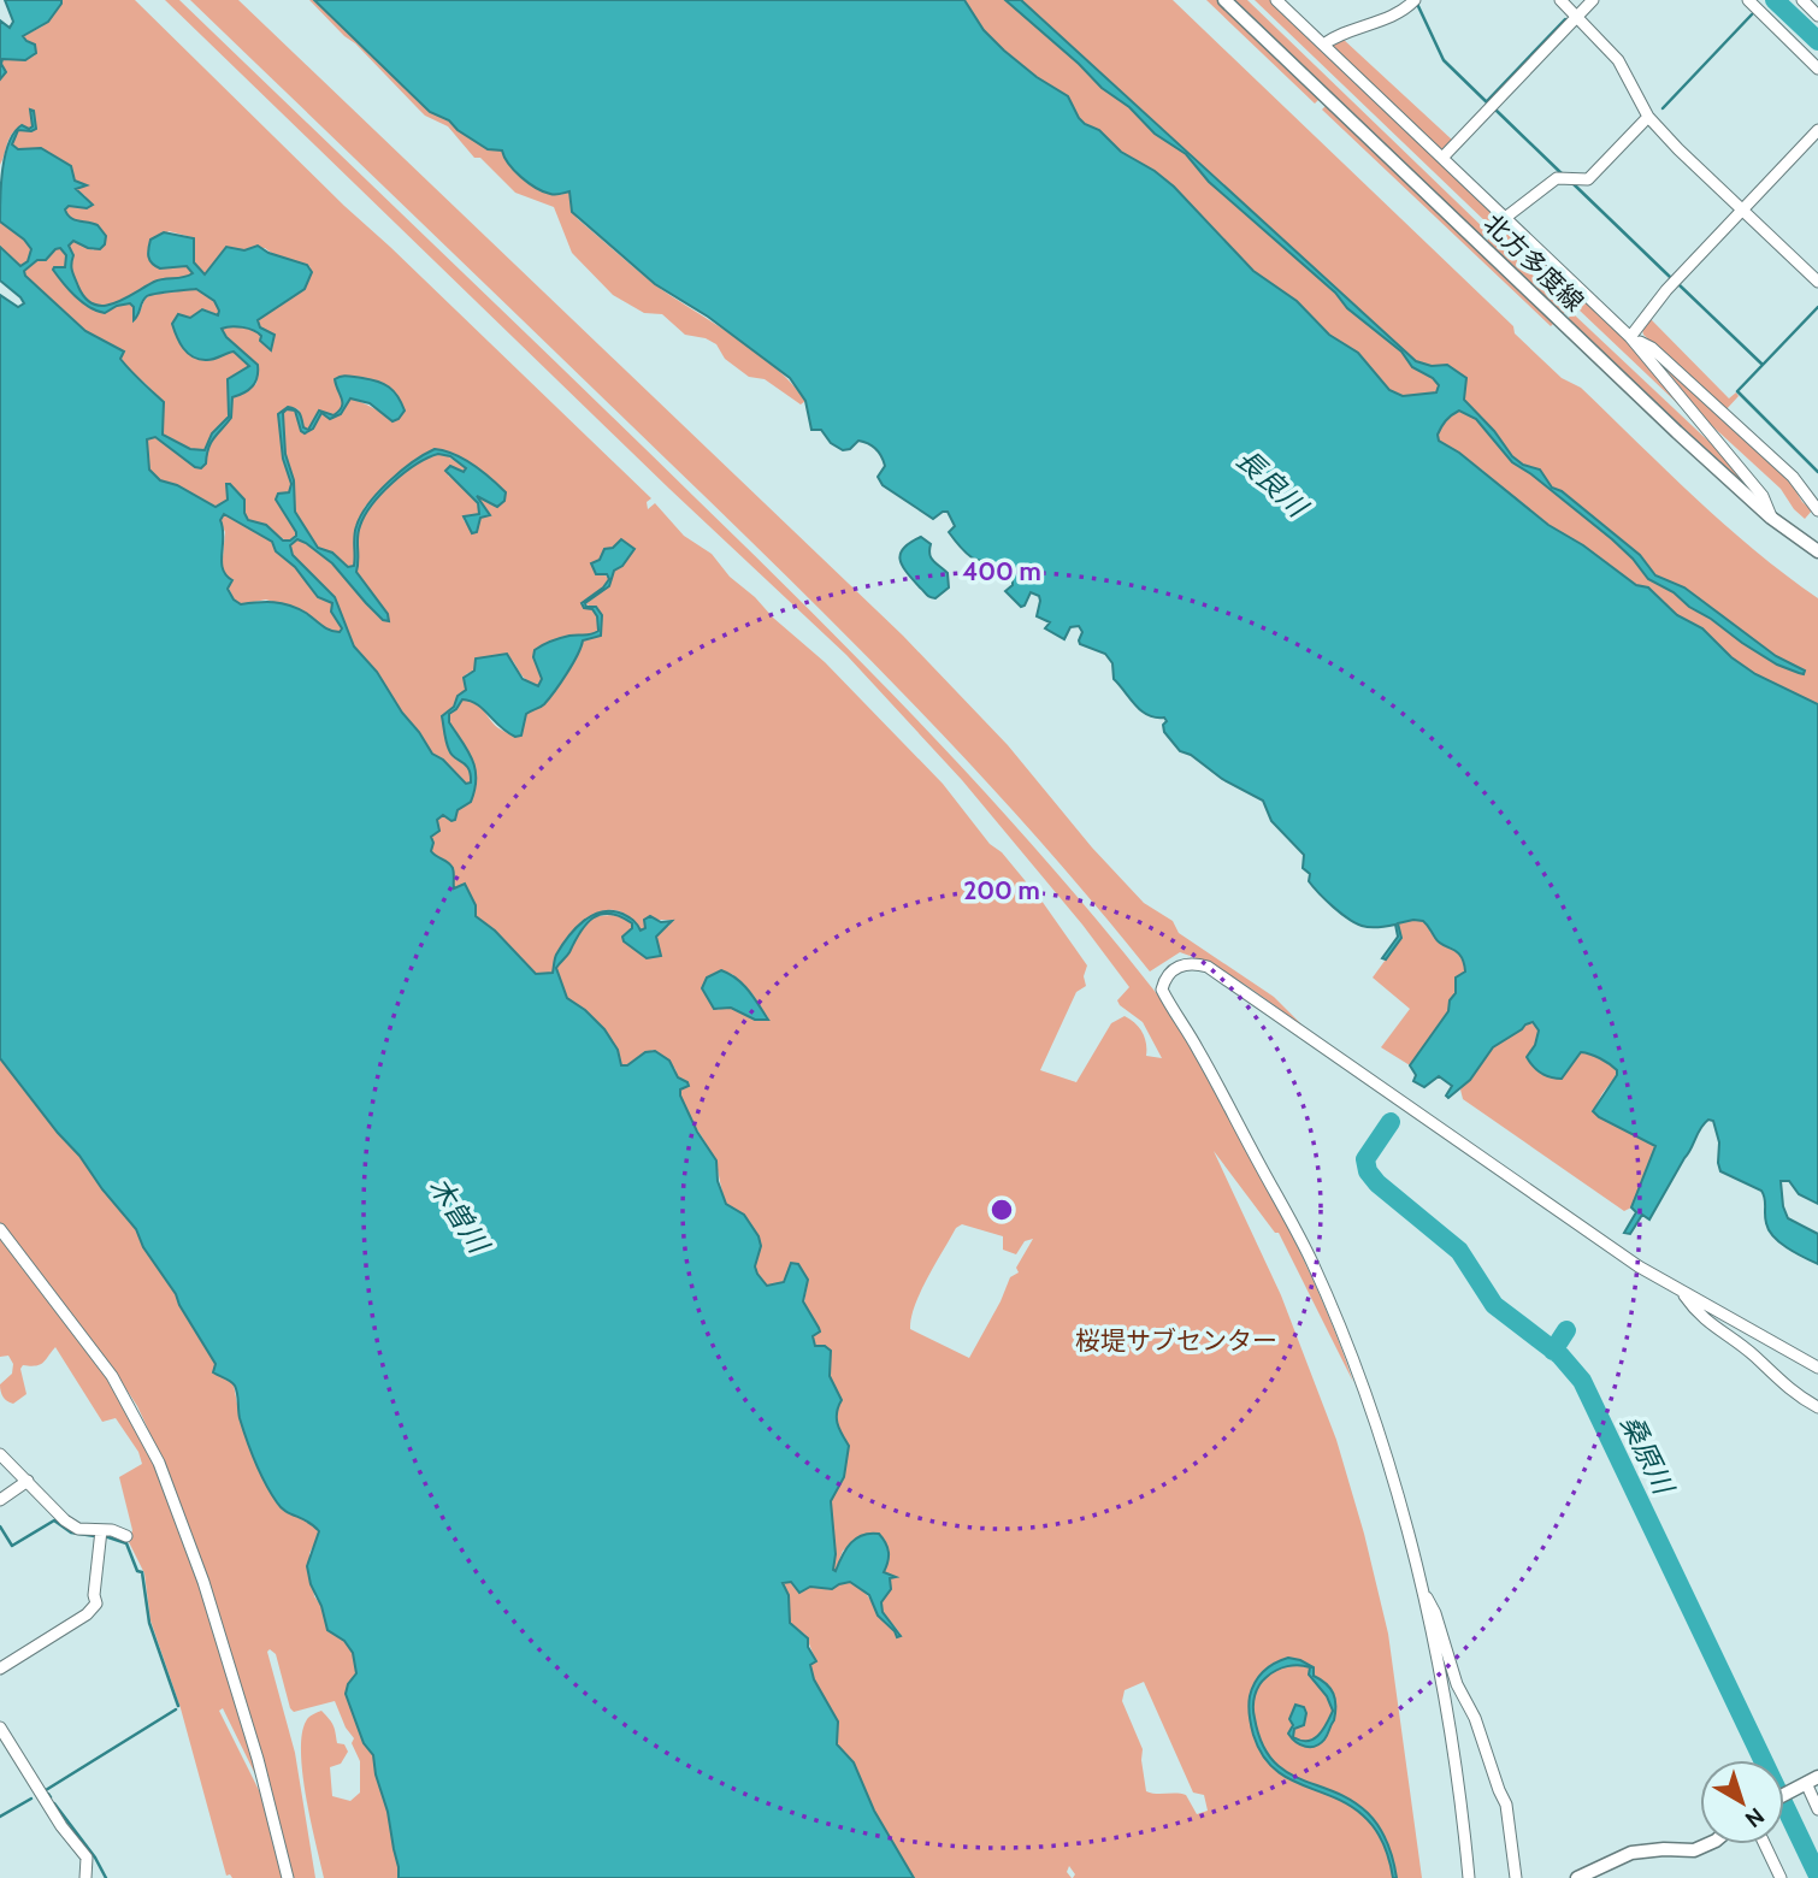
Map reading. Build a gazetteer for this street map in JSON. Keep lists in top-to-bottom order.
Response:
{
  "streets": {
    "main road": ["北方多度線"]
  },
  "water": ["長良川", "木曽川", "桑原川"],
  "parks": ["桜堤サブセンター"],
  "north": "bottom right",
  "rings": ["400 m", "200 m"]
}
